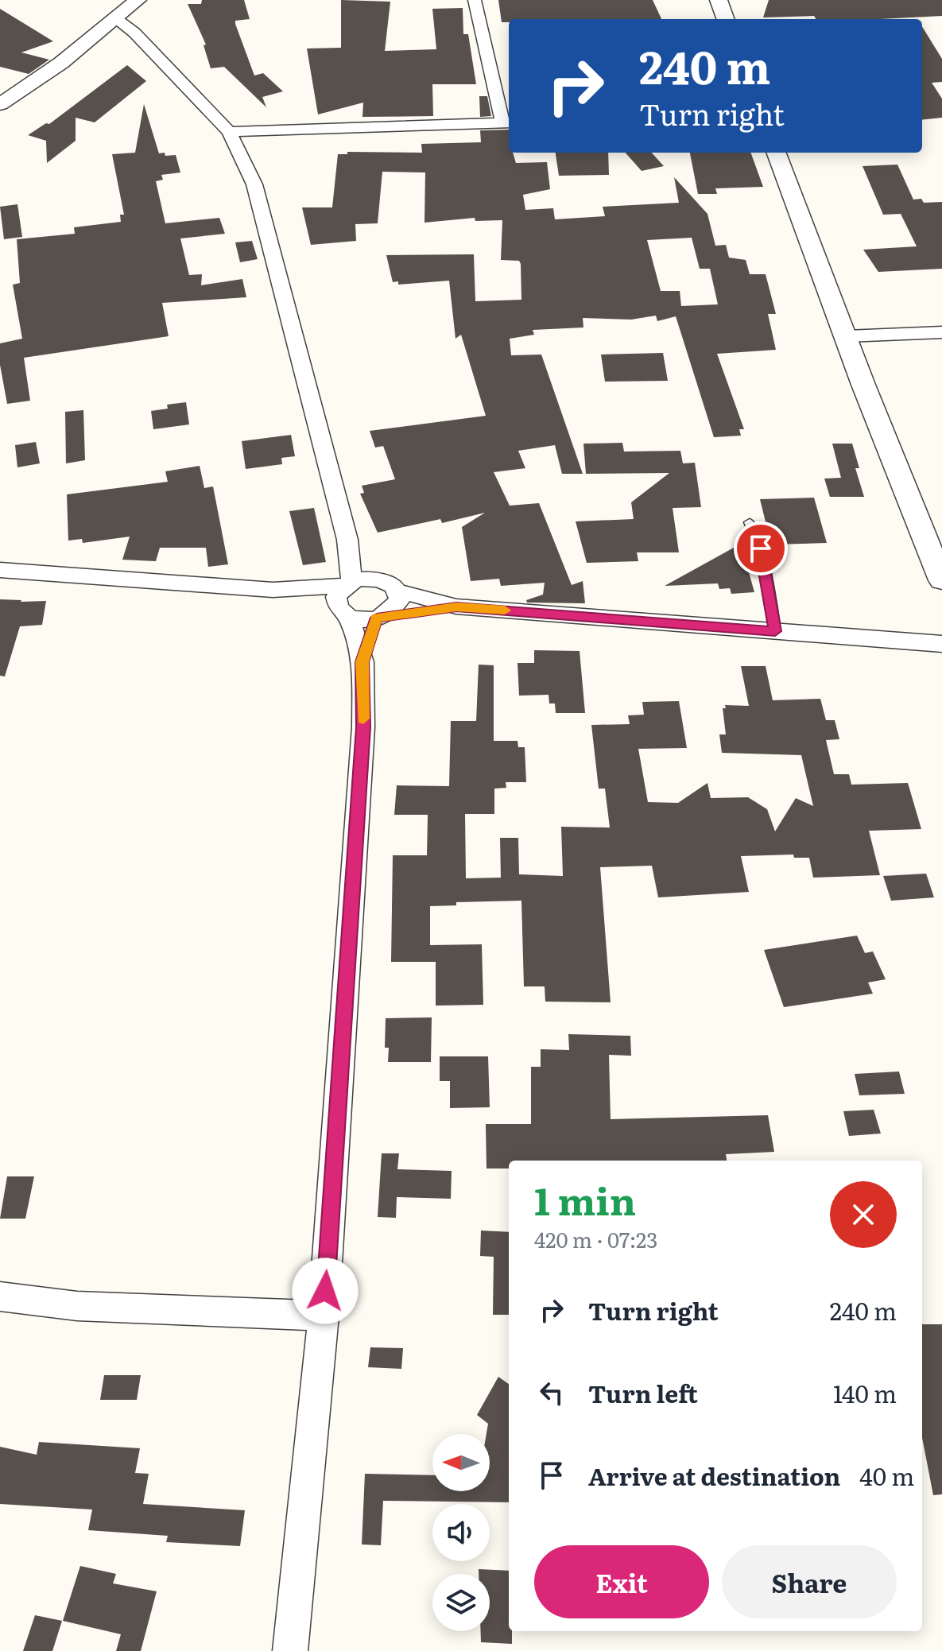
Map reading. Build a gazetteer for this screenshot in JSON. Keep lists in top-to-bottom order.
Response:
{
  "north": "left",
  "page": {
    "turn": ["240 m", "Turn right"],
    "heading": ["1 min", "420 m · 07:23"],
    "list": [
      {
        "name": "Turn right",
        "value": "240 m"
      },
      {
        "name": "Turn left",
        "value": "140 m"
      },
      {
        "name": "Arrive at destination",
        "value": "40 m"
      }
    ],
    "buttons": ["Exit", "Share"]
  }
}
